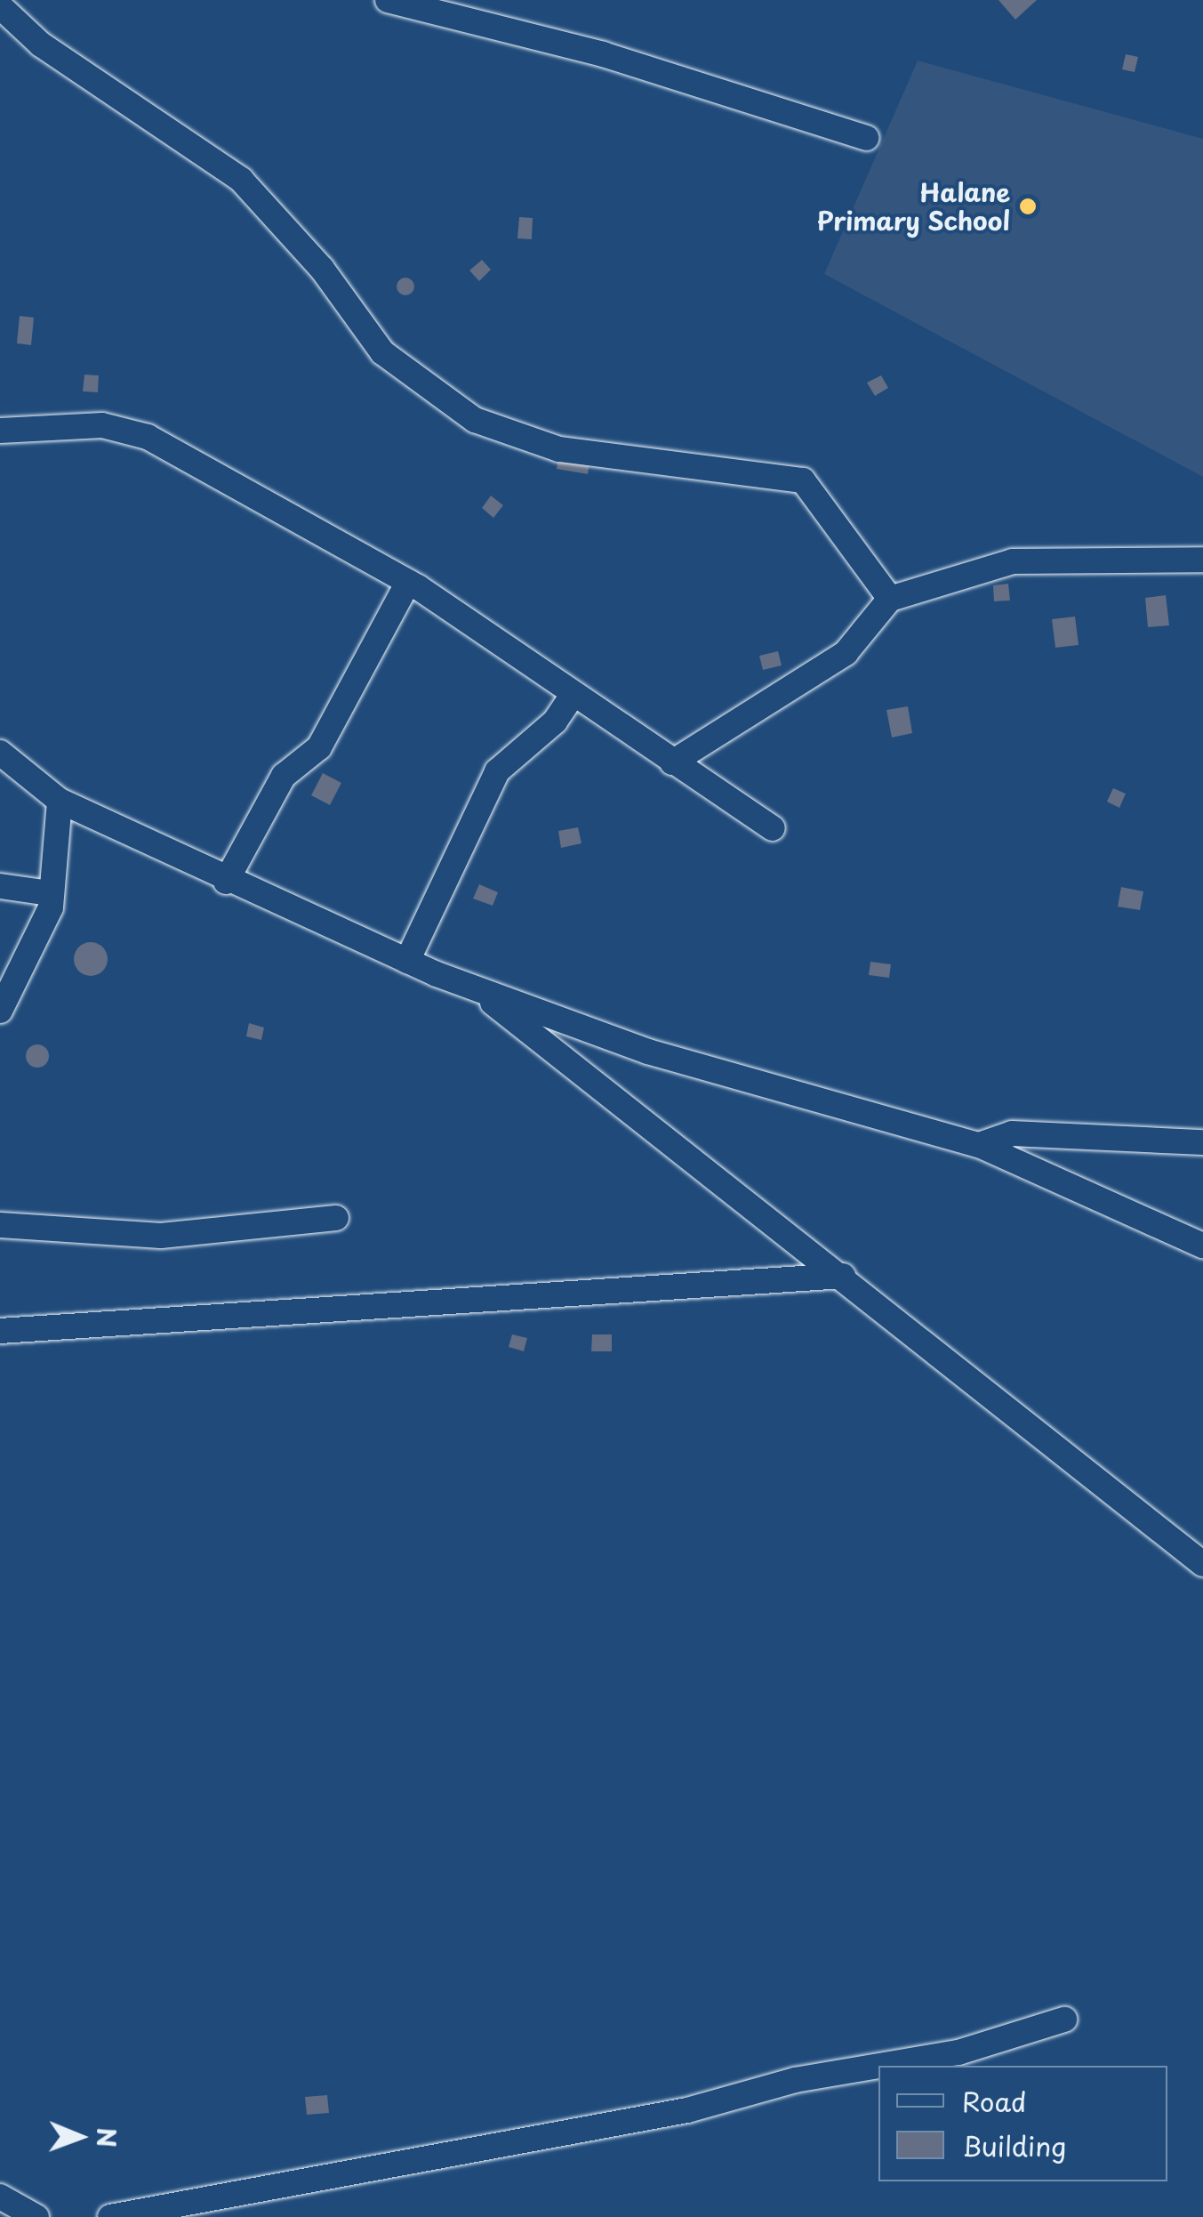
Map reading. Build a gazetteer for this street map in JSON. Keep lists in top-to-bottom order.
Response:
{
  "places": ["Halane Primary School"],
  "legend": ["Road", "Building"],
  "north": "right"
}
